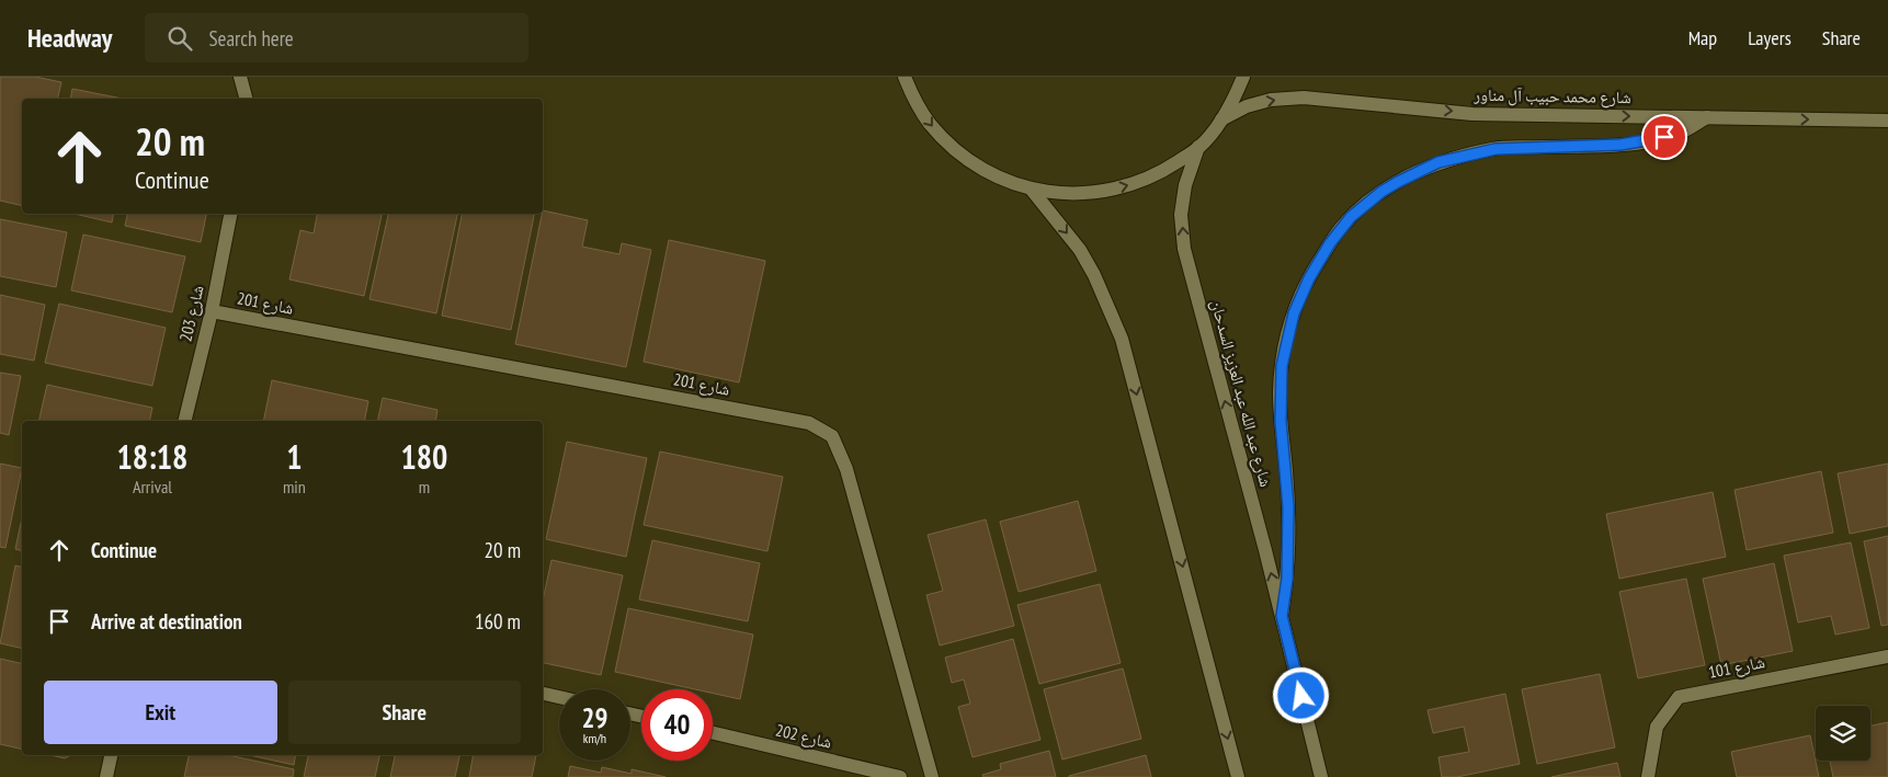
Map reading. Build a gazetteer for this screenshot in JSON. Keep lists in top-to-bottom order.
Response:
{
  "streets": {
    "street": [
      "شارع محمد حبيب آل مناور",
      "شارع 201",
      "شارع 203",
      "شارع عبد الله عبد العزيز السدحان",
      "شارع 101",
      "شارع 202"
    ]
  },
  "crossings": [
    ["شارع 201", "شارع 203"]
  ],
  "one_way": ["شارع محمد حبيب آل مناور"],
  "page": {
    "header": "Headway",
    "search": "Search here",
    "nav": ["Map", "Layers", "Share"],
    "turn": ["20 m", "Continue"],
    "eta": [
      "18:18",
      "Arrival",
      "1",
      "min",
      "180",
      "m"
    ],
    "list": [
      {
        "name": "Continue",
        "value": "20 m"
      },
      {
        "name": "Arrive at destination",
        "value": "160 m"
      }
    ],
    "buttons": ["Exit", "Share"],
    "speed": "29 km/h",
    "limit": "40"
  }
}
